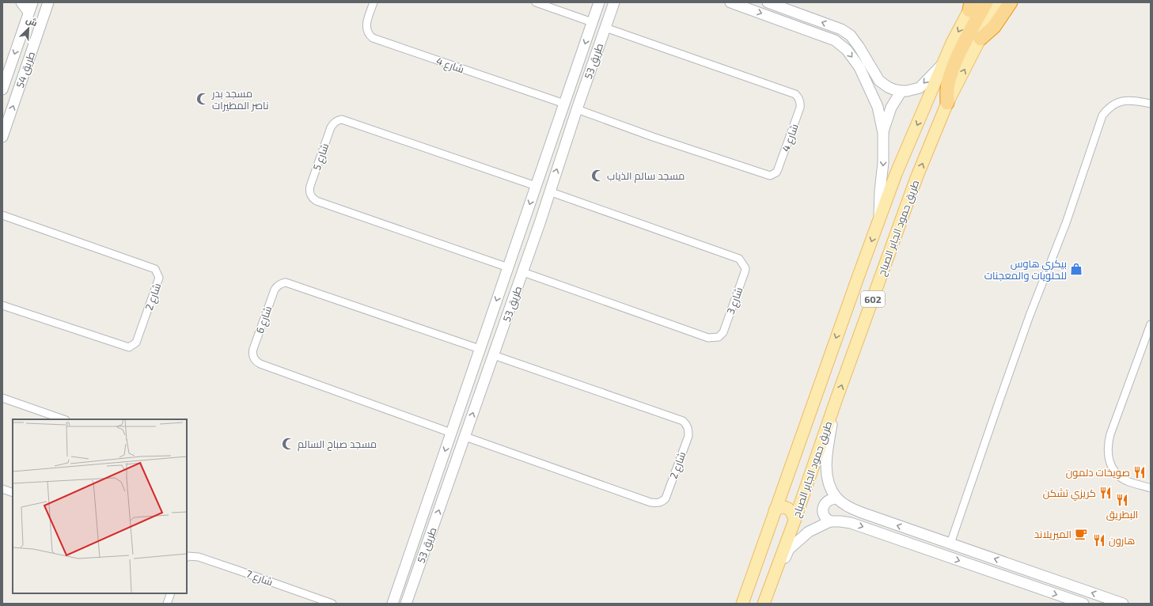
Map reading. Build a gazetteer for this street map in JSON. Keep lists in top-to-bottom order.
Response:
{
  "streets": {
    "main road": ["طريق حمود الجابر الصباح", "602"],
    "street": [
      "طريق 53",
      "شارع 4",
      "طريق 54",
      "شارع 5",
      "شارع 2",
      "شارع 3",
      "شارع 6",
      "شارع 7"
    ]
  },
  "crossings": [
    ["طريق 53", "شارع 4"],
    ["طريق 53", "شارع 5"],
    ["طريق 53", "شارع 2"],
    ["طريق 53", "شارع 3"],
    ["طريق 53", "شارع 6"]
  ],
  "places": {
    "mosque": ["مسجد بدر ناصر المطيرات", "مسجد سالم الذياب", "مسجد صباح السالم"],
    "shop": ["بيكري هاوس للحلويات والمعجنات"],
    "restaurant": [
      "صويخات دلمون",
      "كريزي تشكن",
      "البطريق",
      "هارون"
    ],
    "cafe": ["الميريلاند"]
  },
  "north": "top right"
}
